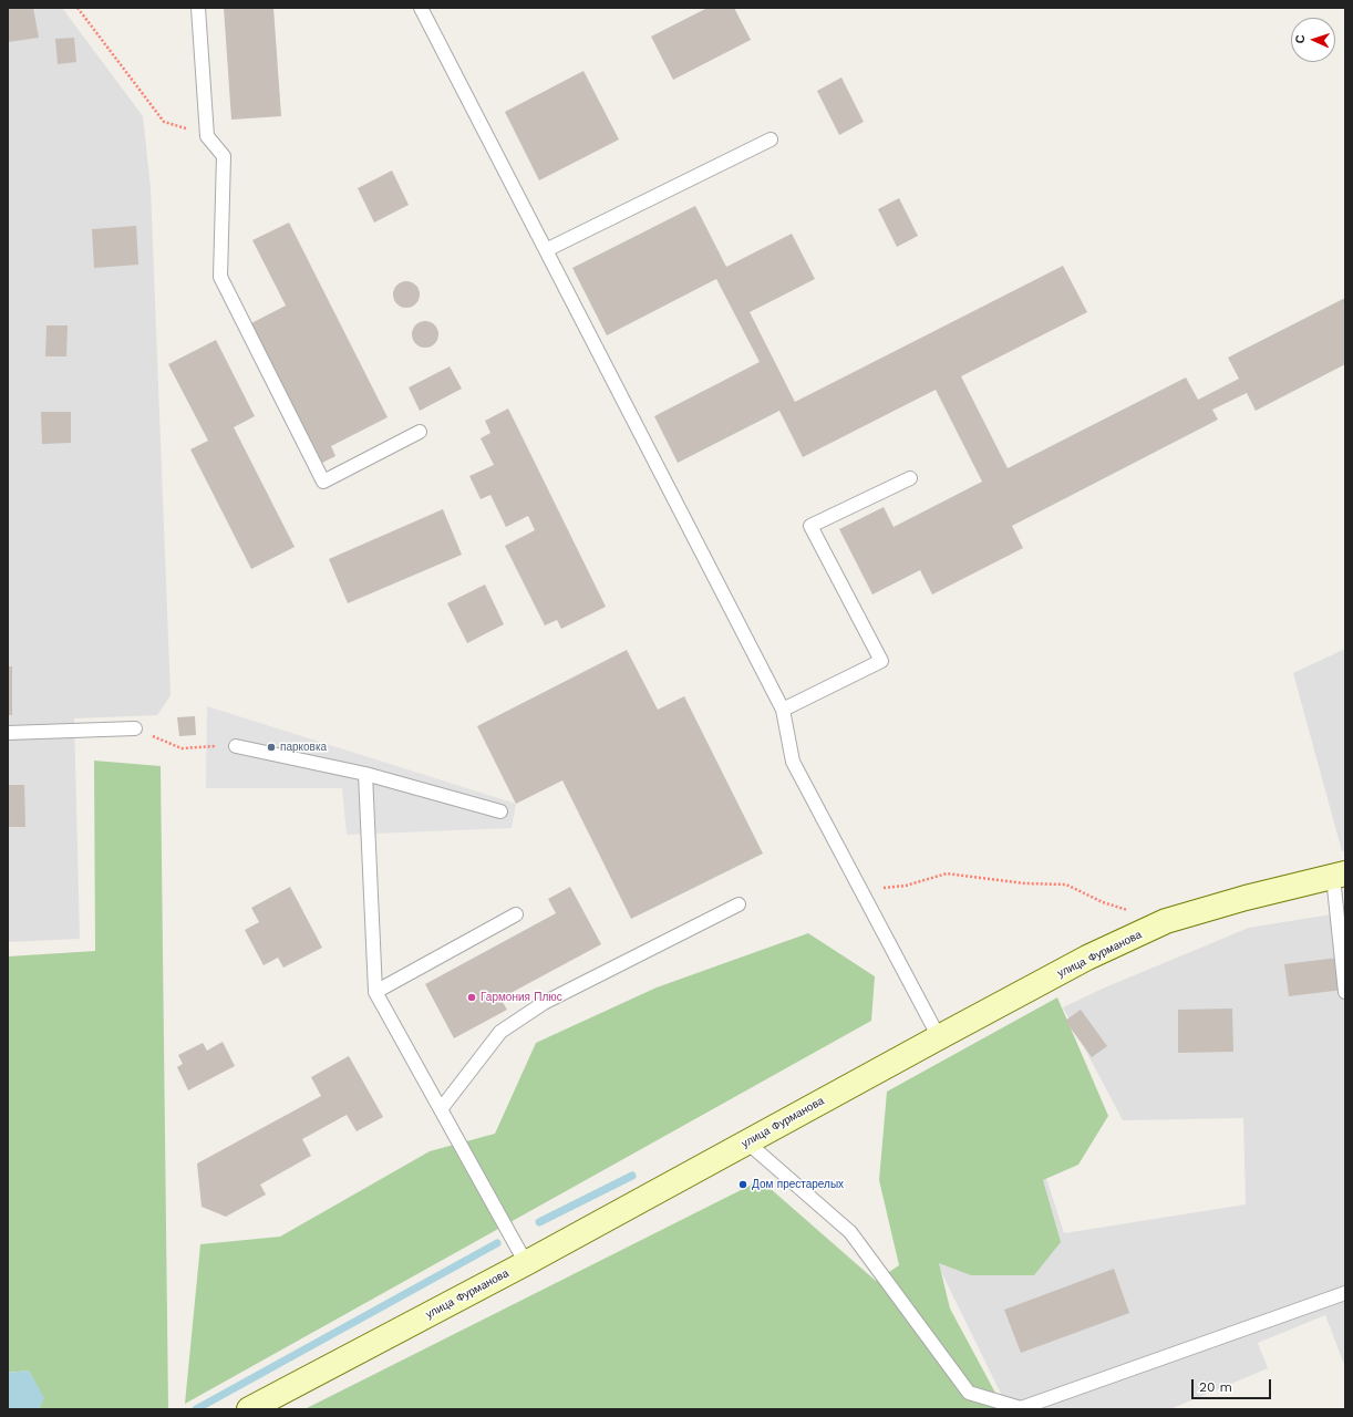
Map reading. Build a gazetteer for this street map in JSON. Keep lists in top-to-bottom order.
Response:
{
  "streets": {
    "main road": ["улица Фурманова"]
  },
  "places": ["парковка", "Гармония Плюс", "Дом престарелых"],
  "scale_bar": "20 m",
  "north": "left"
}
